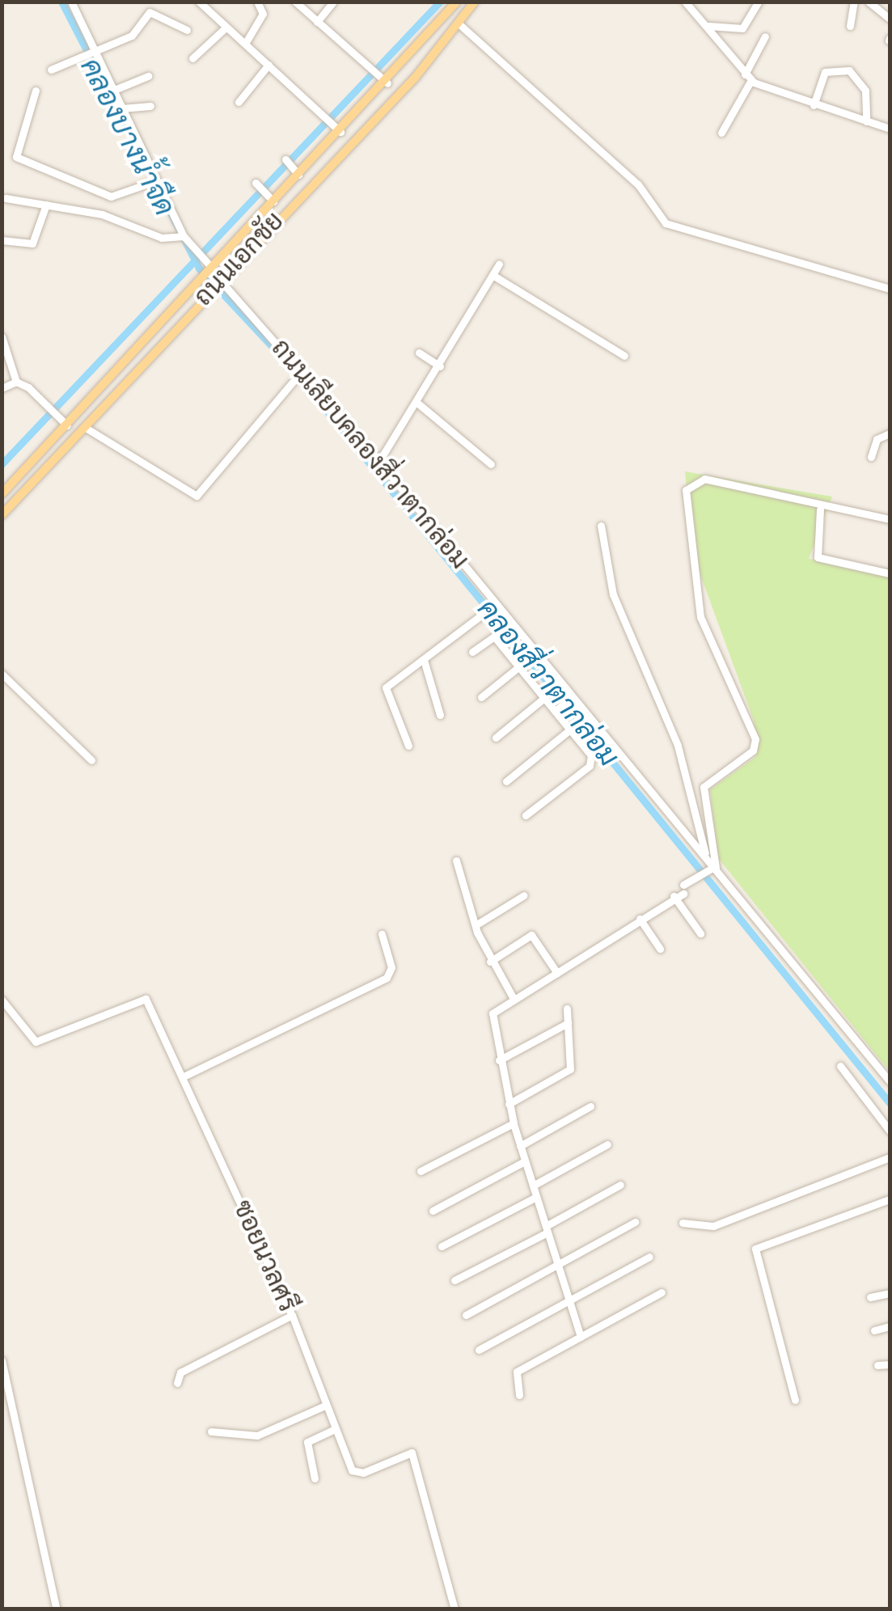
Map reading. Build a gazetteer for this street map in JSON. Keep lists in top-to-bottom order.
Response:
{
  "streets": {
    "main road": ["ถนนเอกชัย"],
    "street": ["ถนนเลียบคลองสี่วาตากล่อม", "ซอยนวลศรี"]
  },
  "crossings": [
    ["ถนนเอกชัย", "ถนนเลียบคลองสี่วาตากล่อม"]
  ],
  "water": ["คลองบางน้ำจืด", "คลองสี่วาตากล่อม"]
}
